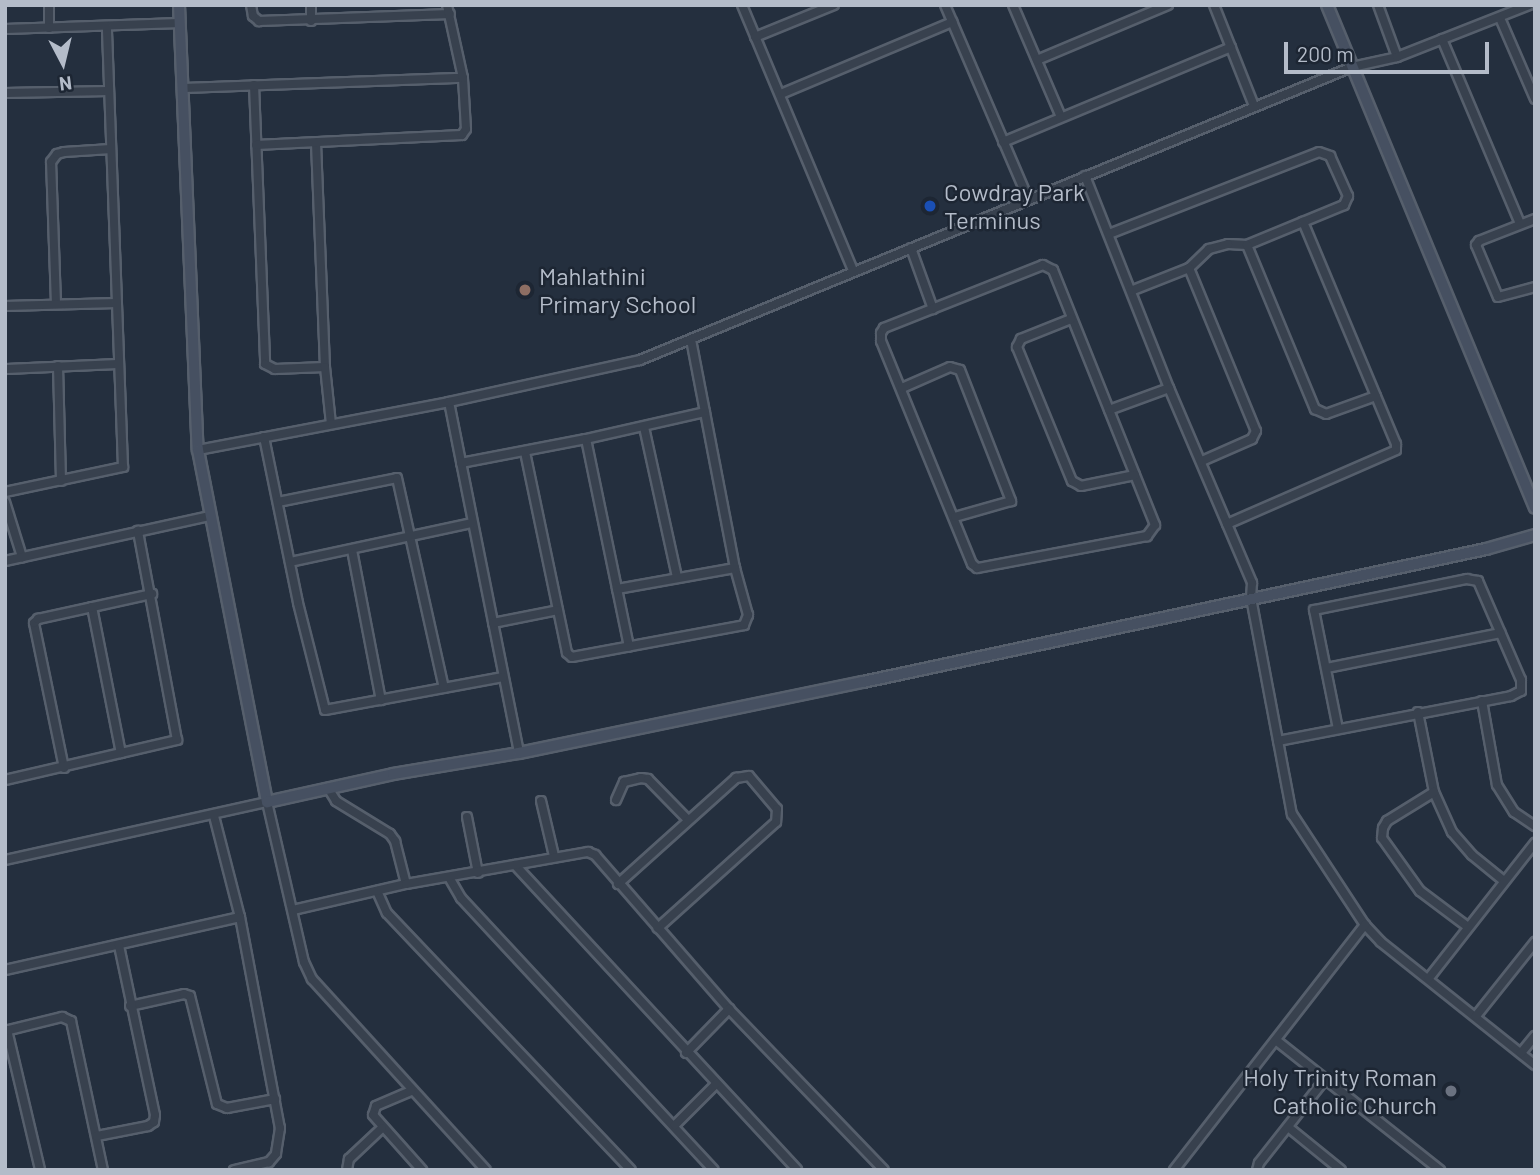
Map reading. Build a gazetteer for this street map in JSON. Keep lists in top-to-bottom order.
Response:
{
  "places": ["Cowdray Park Terminus", "Mahlathini Primary School", "Holy Trinity Roman Catholic Church"],
  "scale_bar": "200 m",
  "north": "bottom"
}
